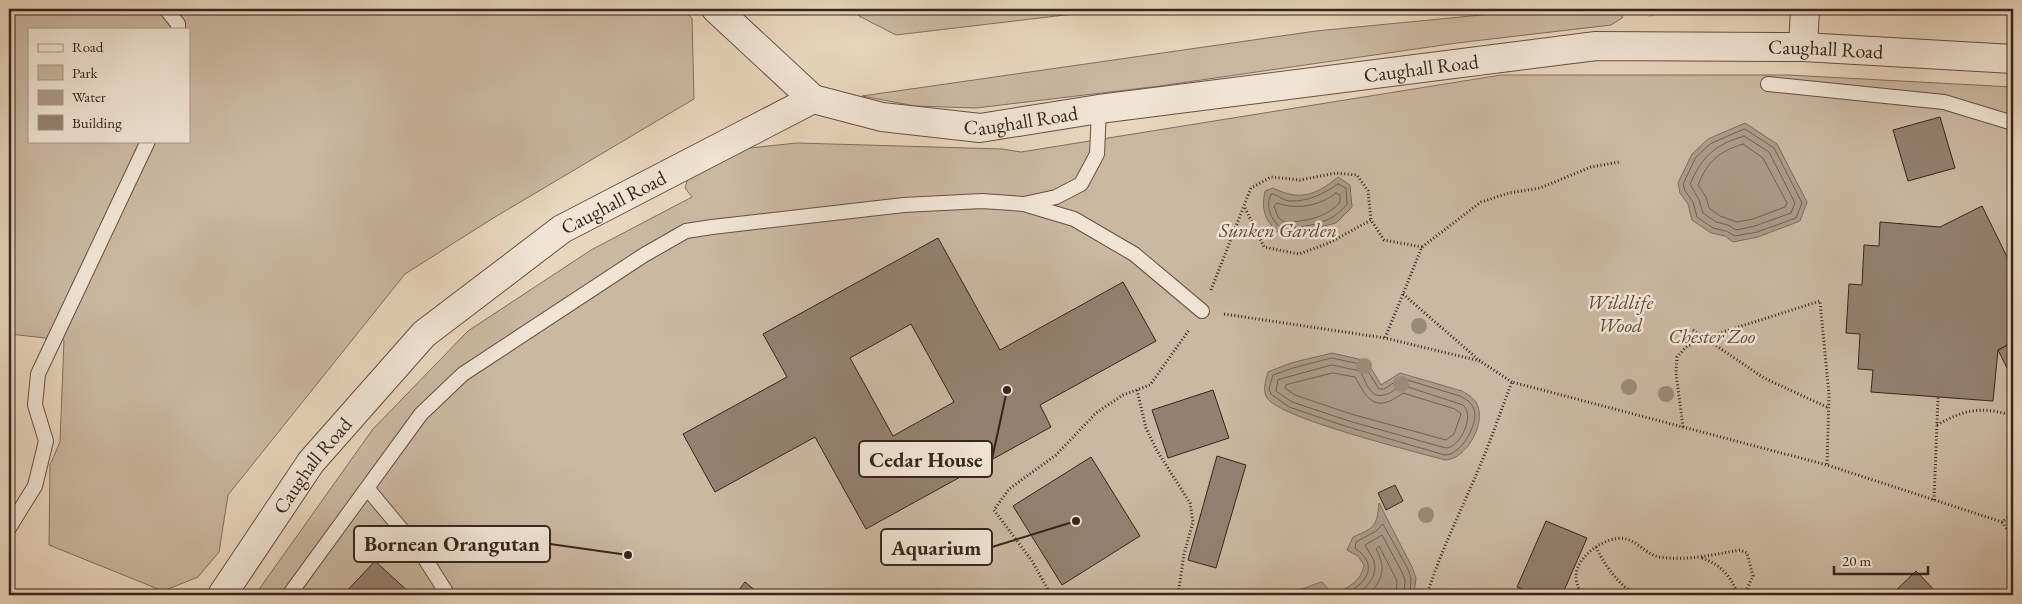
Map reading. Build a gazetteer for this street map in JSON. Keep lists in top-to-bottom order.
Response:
{
  "streets": {
    "street": ["Caughall Road"]
  },
  "parks": ["Sunken Garden", "Wildlife Wood", "Chester Zoo"],
  "places": ["Cedar House", "Aquarium", "Bornean Orangutan"],
  "legend": [
    "Road",
    "Park",
    "Water",
    "Building"
  ],
  "scale_bar": "20 m"
}
